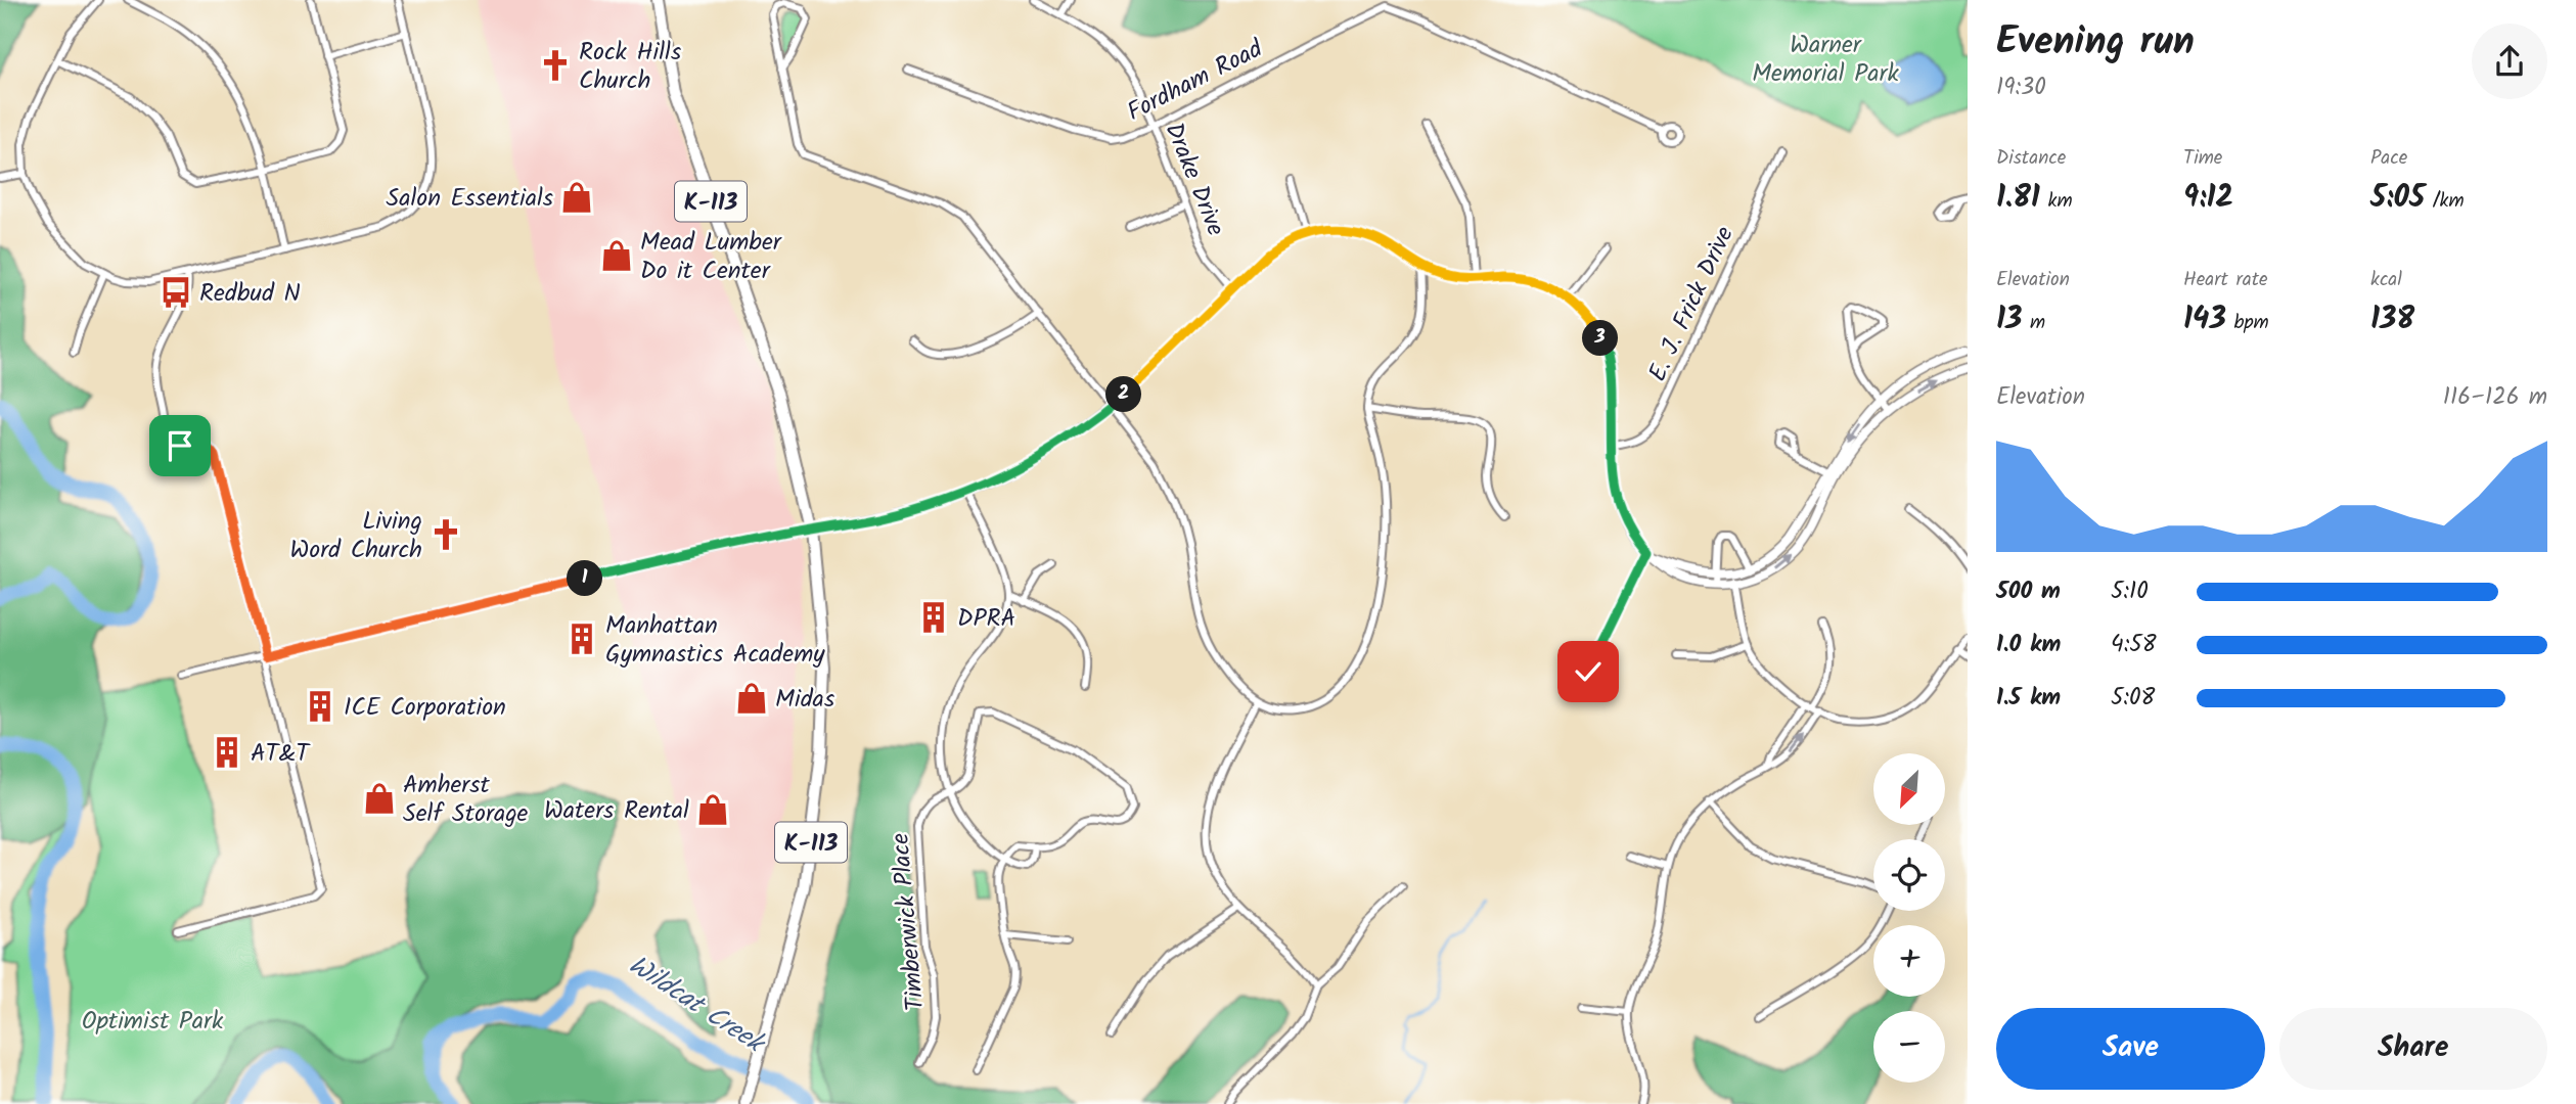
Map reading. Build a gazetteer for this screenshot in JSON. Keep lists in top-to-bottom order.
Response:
{
  "streets": {
    "main road": ["K-113"],
    "street": [
      "Fordham Road",
      "Drake Drive",
      "E. J. Frick Drive",
      "Timberwick Place"
    ]
  },
  "crossings": [
    ["Fordham Road", "Drake Drive"]
  ],
  "water": ["Wildcat Creek"],
  "parks": ["Warner Memorial Park", "Optimist Park"],
  "places": {
    "church": ["Rock Hills Church", "Living Word Church"],
    "shop": [
      "Salon Essentials",
      "Mead Lumber Do it Center",
      "Midas",
      "Amherst Self Storage",
      "Waters Rental"
    ],
    "bus stop": ["Redbud N"],
    "building": [
      "DPRA",
      "Manhattan Gymnastics Academy",
      "ICE Corporation",
      "AT&T"
    ]
  },
  "north": "bottom left",
  "page": {
    "heading": ["Evening run", "19:30"],
    "stats": [
      ["Distance", "1.81 km"],
      ["Time", "9:12"],
      ["Pace", "5:05 /km"],
      ["Elevation", "13 m"],
      ["Heart rate", "143 bpm"],
      ["kcal", "138"]
    ],
    "pins": ["3", "2", "1"],
    "chart": ["Elevation", "116–126 m"],
    "list": [
      {
        "name": "500 m",
        "note": "5:10"
      },
      {
        "name": "1.0 km",
        "note": "4:58"
      },
      {
        "name": "1.5 km",
        "note": "5:08"
      }
    ],
    "map_buttons": ["+", "−"],
    "buttons": ["Save", "Share"]
  }
}
